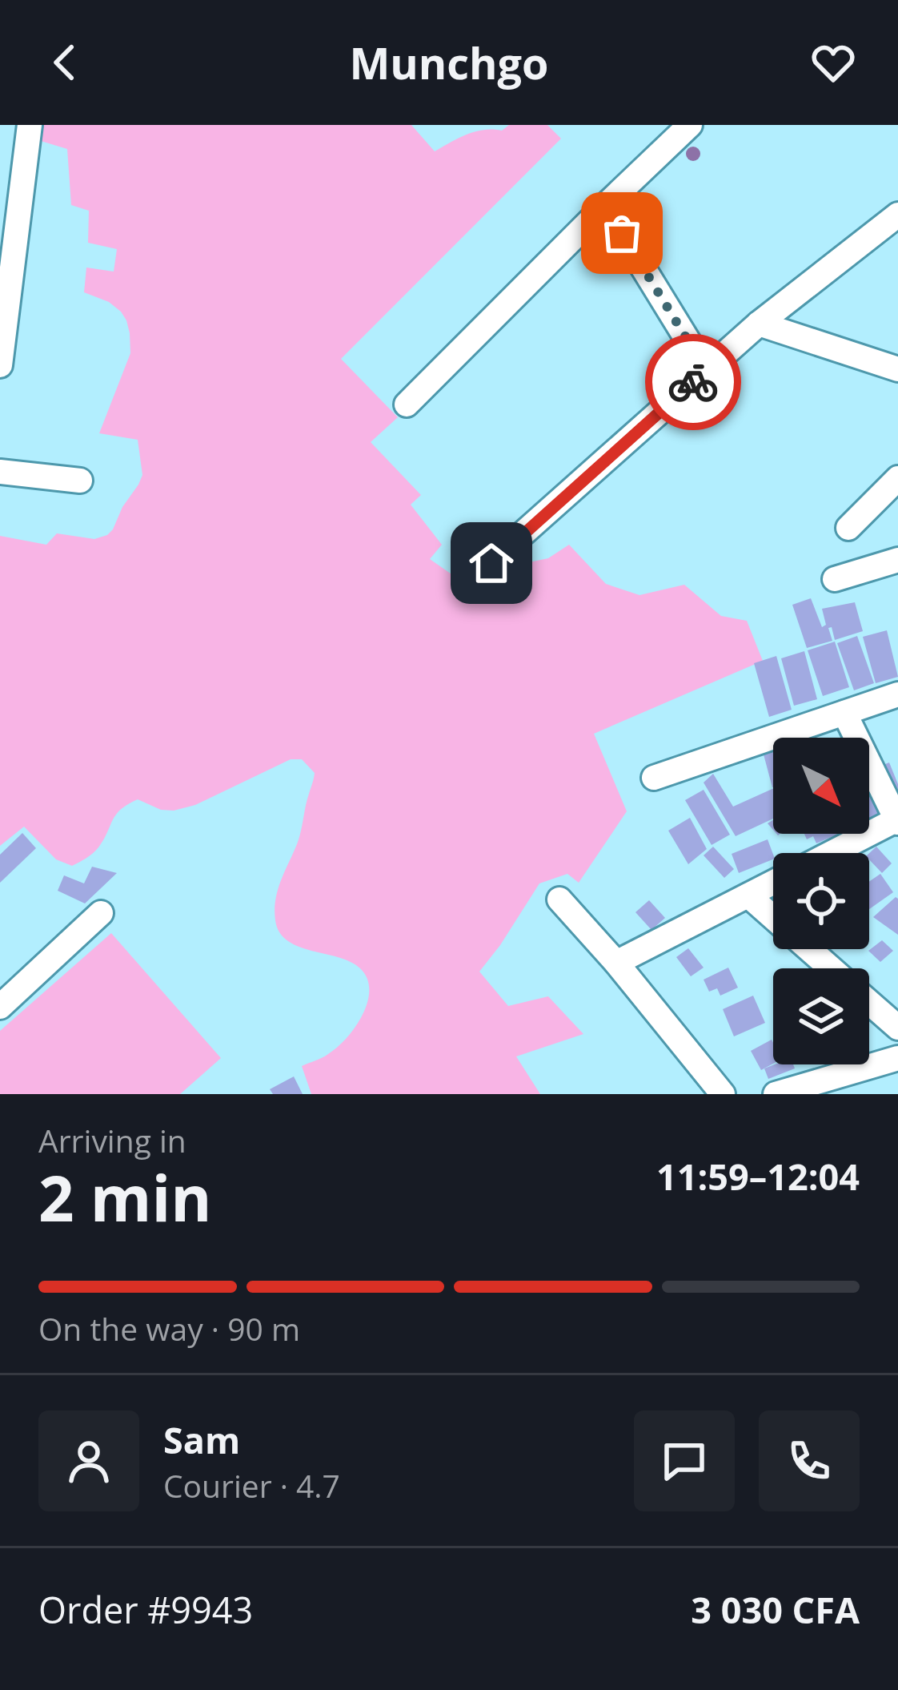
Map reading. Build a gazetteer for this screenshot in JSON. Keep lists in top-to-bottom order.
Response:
{
  "north": "bottom right",
  "page": {
    "header": "Munchgo",
    "heading": ["2 min", "Arriving in", "11:59–12:04"],
    "panel": [
      "Sam",
      "Courier · 4.7",
      "Order #9943",
      "3 030 CFA"
    ],
    "bar": "On the way · 90 m"
  }
}
